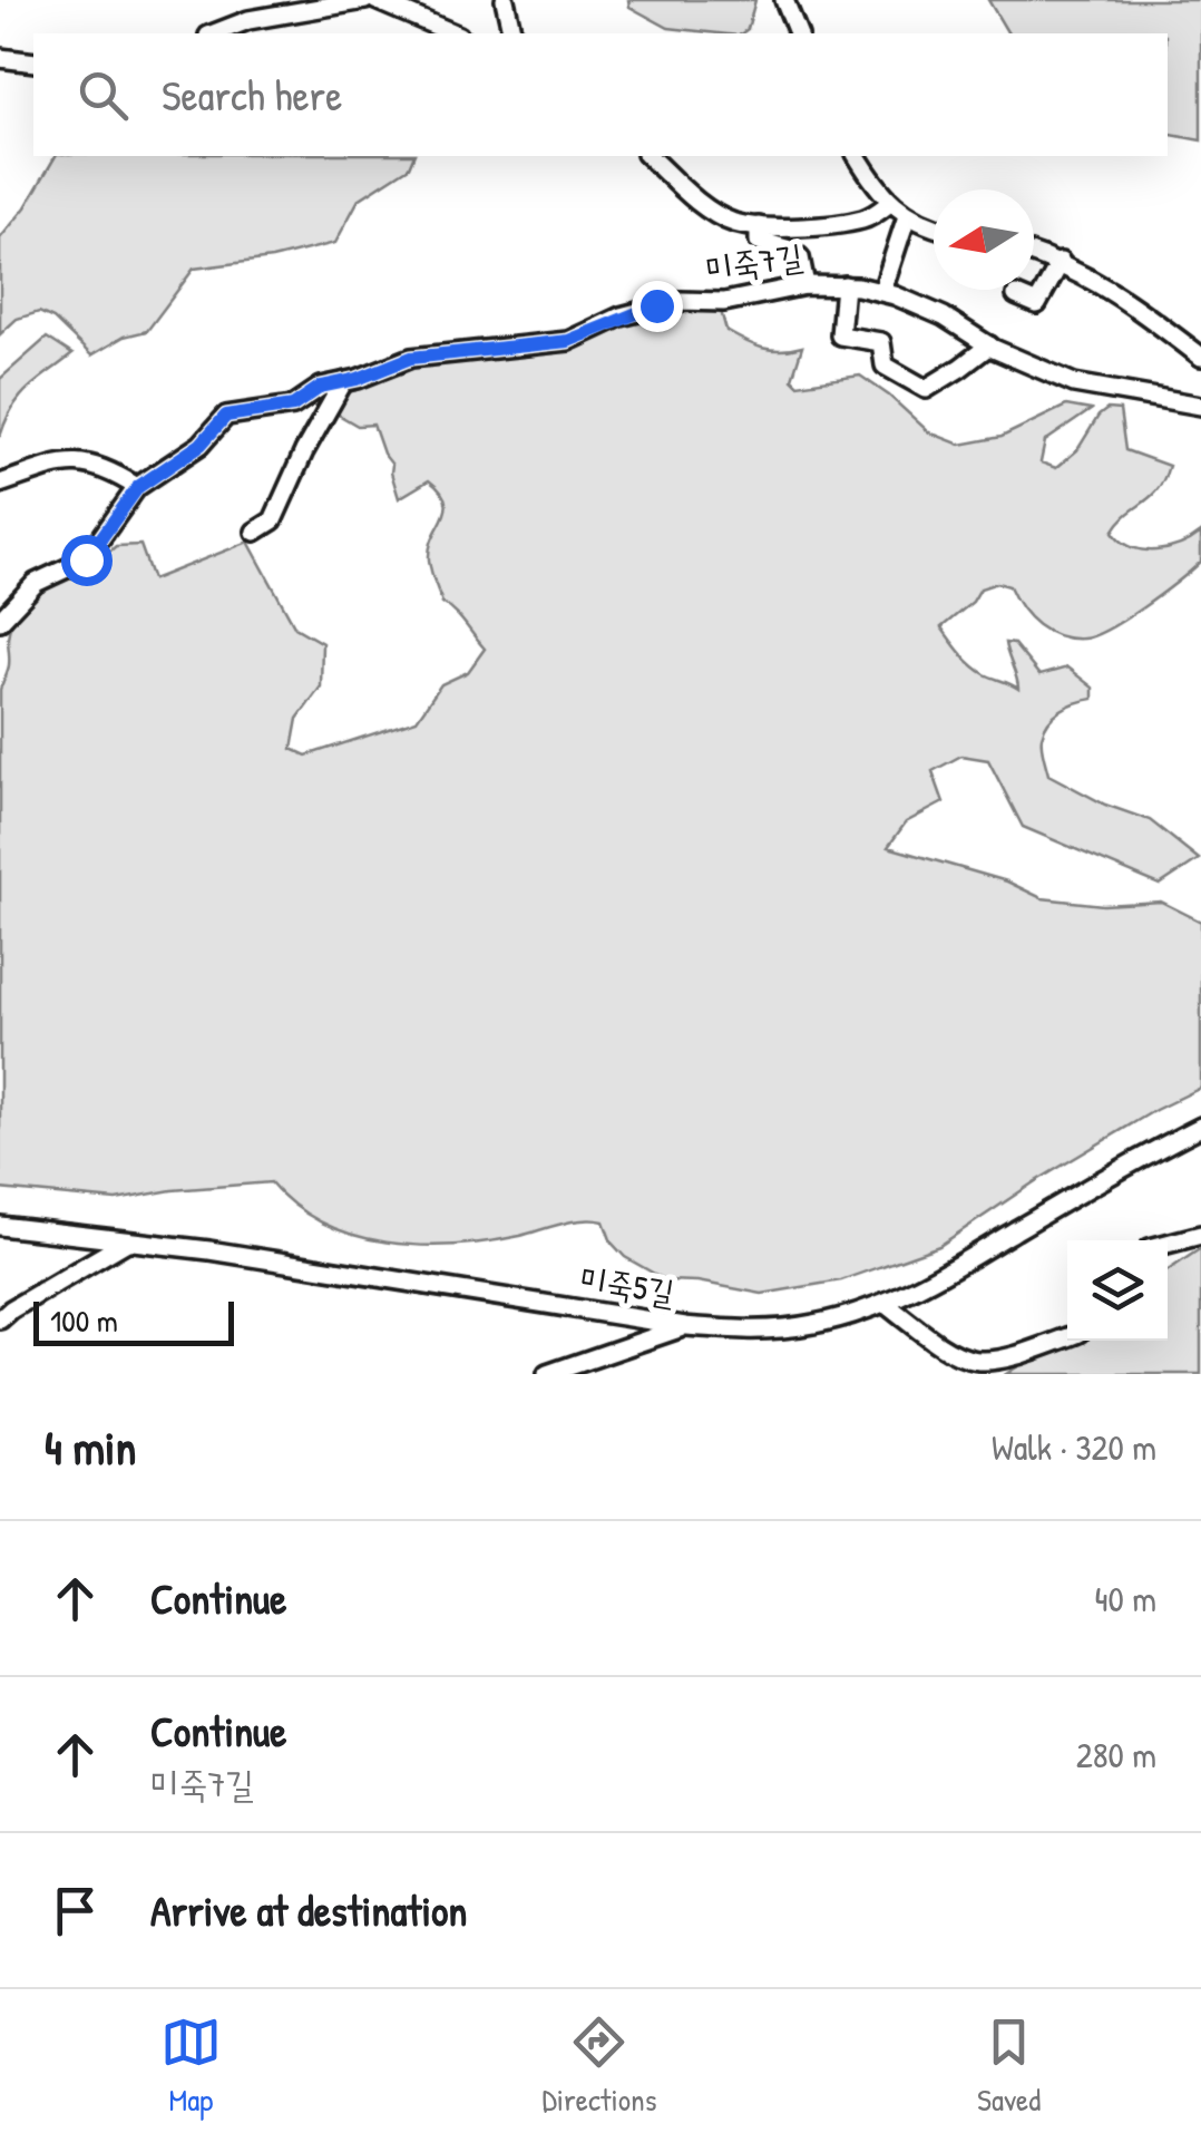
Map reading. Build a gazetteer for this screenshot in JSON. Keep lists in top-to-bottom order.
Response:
{
  "streets": {
    "street": ["미죽7길", "미죽5길"]
  },
  "scale_bar": "100 m",
  "north": "left",
  "page": {
    "search": "Search here",
    "scale": "100 m",
    "heading": ["4 min", "Walk · 320 m"],
    "list": [
      ["Continue", "40 m"],
      ["Continue", "미죽7길", "280 m"],
      "Arrive at destination"
    ],
    "nav": ["Map", "Directions", "Saved"]
  }
}
